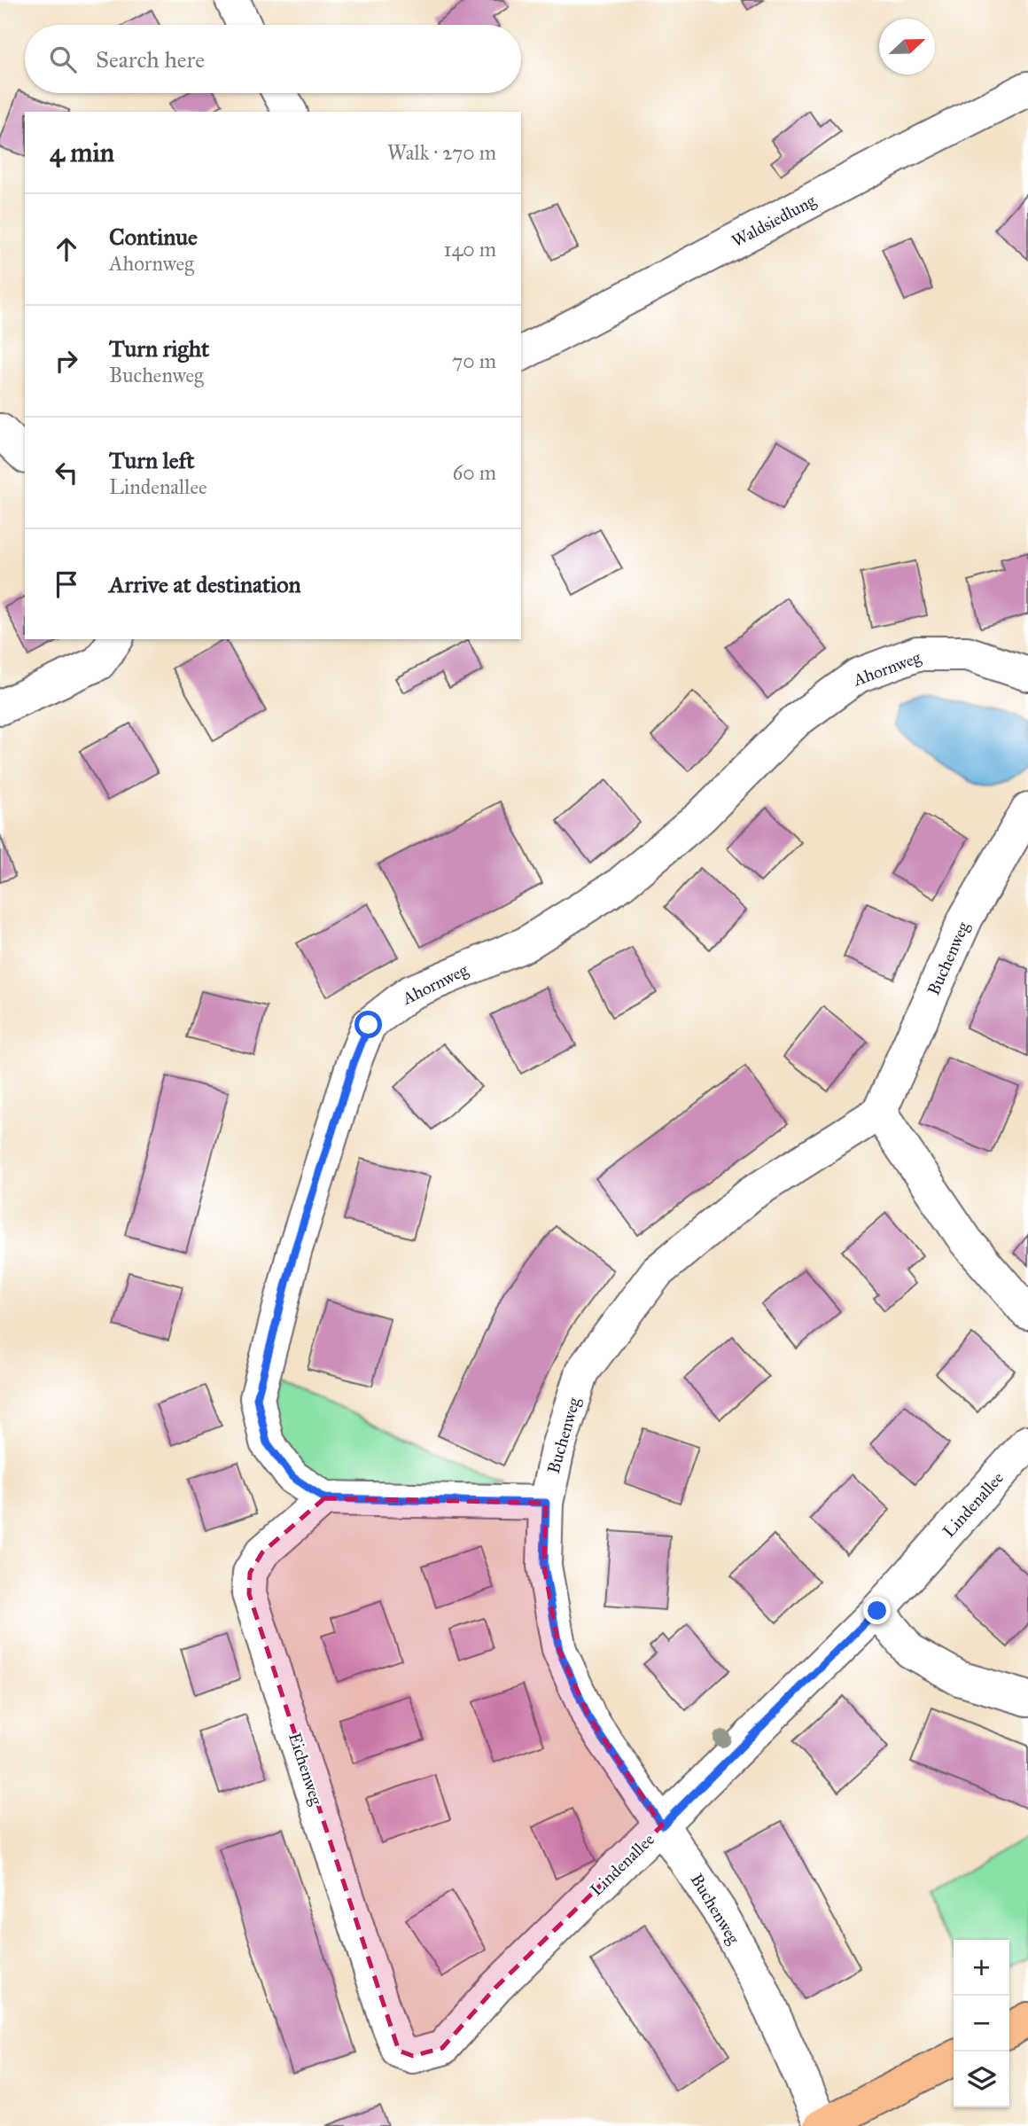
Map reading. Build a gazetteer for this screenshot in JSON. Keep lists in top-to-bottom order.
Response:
{
  "streets": {
    "street": [
      "Waldsiedlung",
      "Ahornweg",
      "Buchenweg",
      "Lindenallee",
      "Eichenweg"
    ]
  },
  "crossings": [
    ["Ahornweg", "Eichenweg"],
    ["Buchenweg", "Lindenallee"],
    ["Lindenallee", "Eichenweg"]
  ],
  "north": "right",
  "page": {
    "search": "Search here",
    "heading": ["4 min", "Walk · 270 m"],
    "list": [
      ["Continue", "Ahornweg", "140 m"],
      ["Turn right", "Buchenweg", "70 m"],
      ["Turn left", "Lindenallee", "60 m"],
      "Arrive at destination"
    ],
    "map_buttons": ["+", "−"]
  }
}
